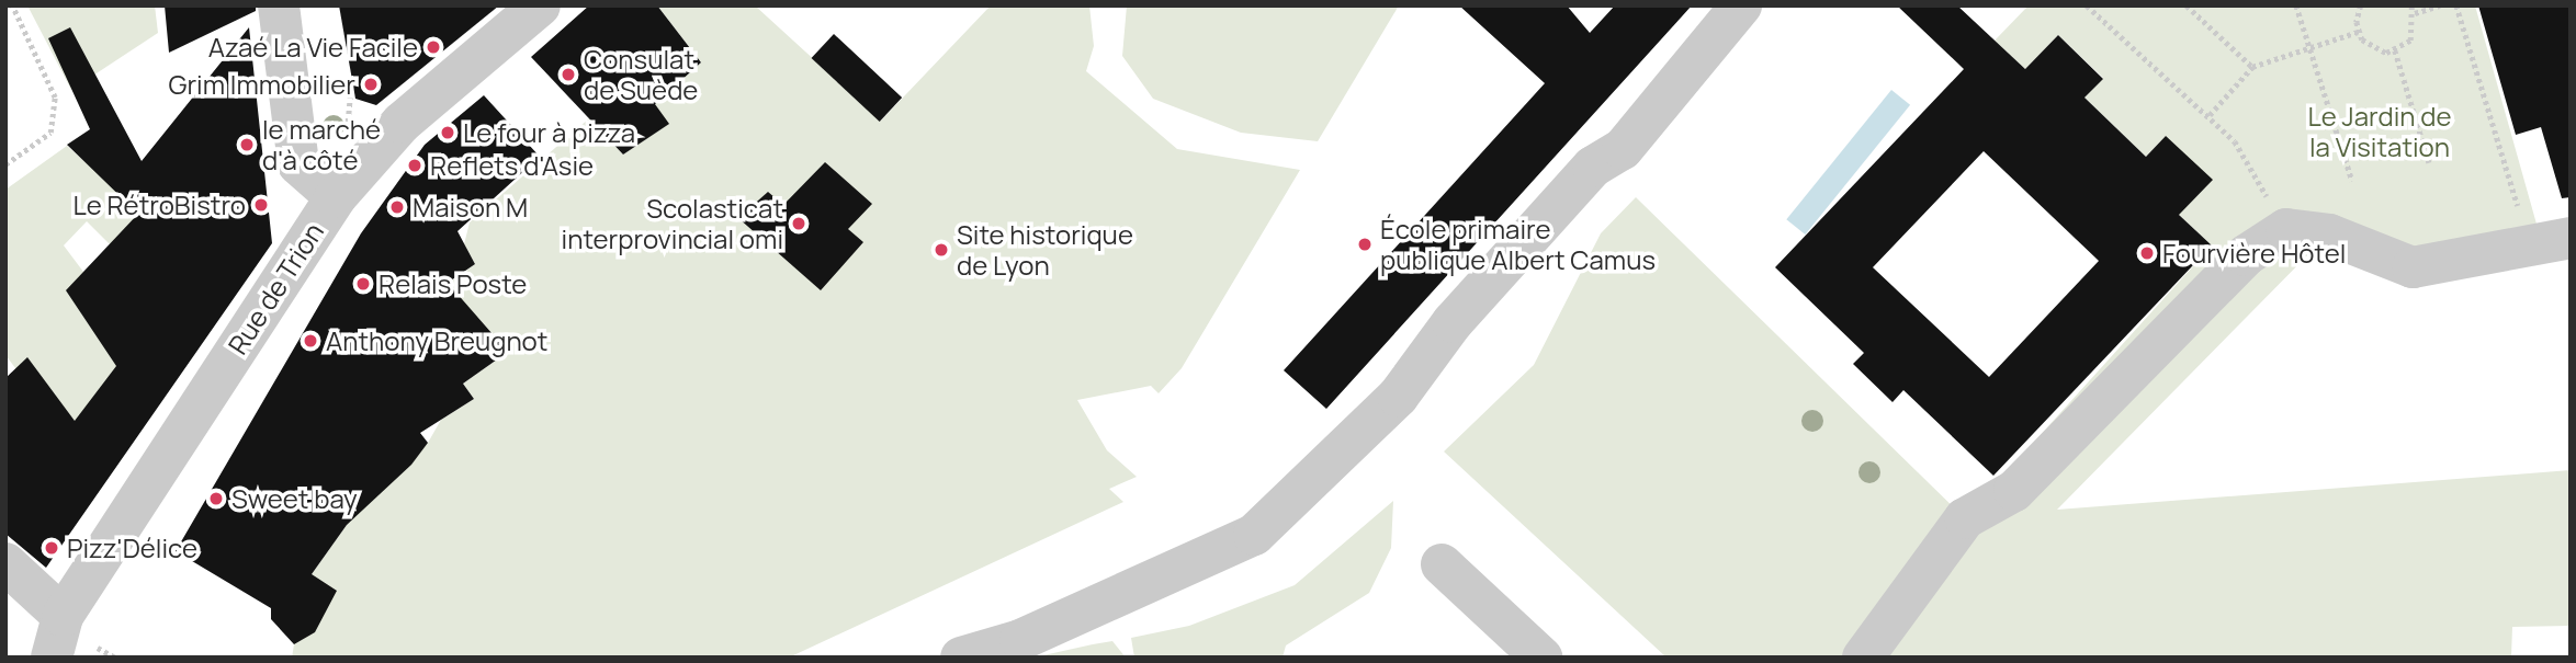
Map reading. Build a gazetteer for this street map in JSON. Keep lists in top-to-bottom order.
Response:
{
  "streets": {
    "street": ["Rue de Trion"]
  },
  "parks": ["Le Jardin de la Visitation"],
  "places": [
    "Azaé La Vie Facile",
    "Consulat de Suède",
    "Grim Immobilier",
    "Le four à pizza",
    "le marché d'à côté",
    "Reflets d'Asie",
    "Le RétroBistro",
    "Maison M",
    "Scolasticat interprovincial omi",
    "École primaire publique Albert Camus",
    "Site historique de Lyon",
    "Fourvière Hôtel",
    "Relais Poste",
    "Anthony Breugnot",
    "Sweet bay",
    "Pizz'Délice"
  ]
}
